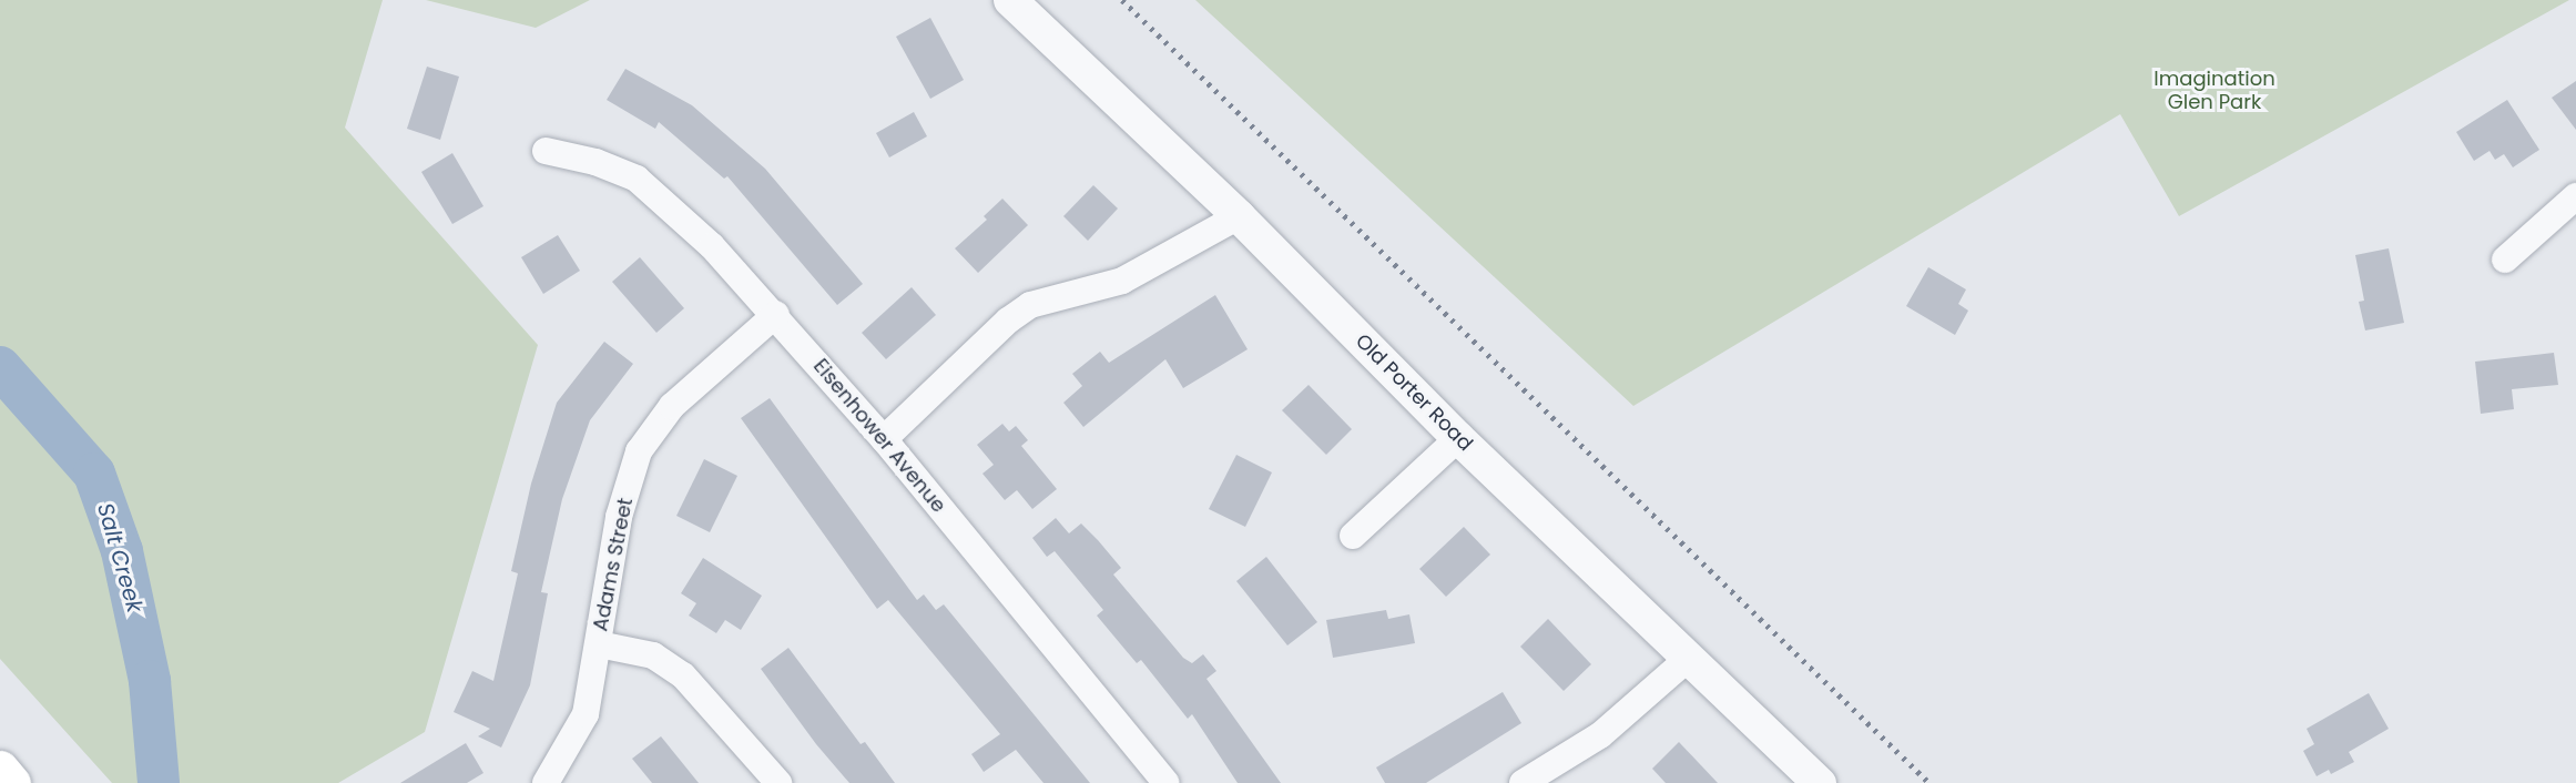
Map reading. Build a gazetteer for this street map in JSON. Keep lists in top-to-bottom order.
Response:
{
  "streets": {
    "street": ["Old Porter Road", "Eisenhower Avenue", "Adams Street"]
  },
  "crossings": [
    ["Eisenhower Avenue", "Adams Street"]
  ],
  "water": ["Salt Creek"],
  "parks": ["Imagination Glen Park"]
}
